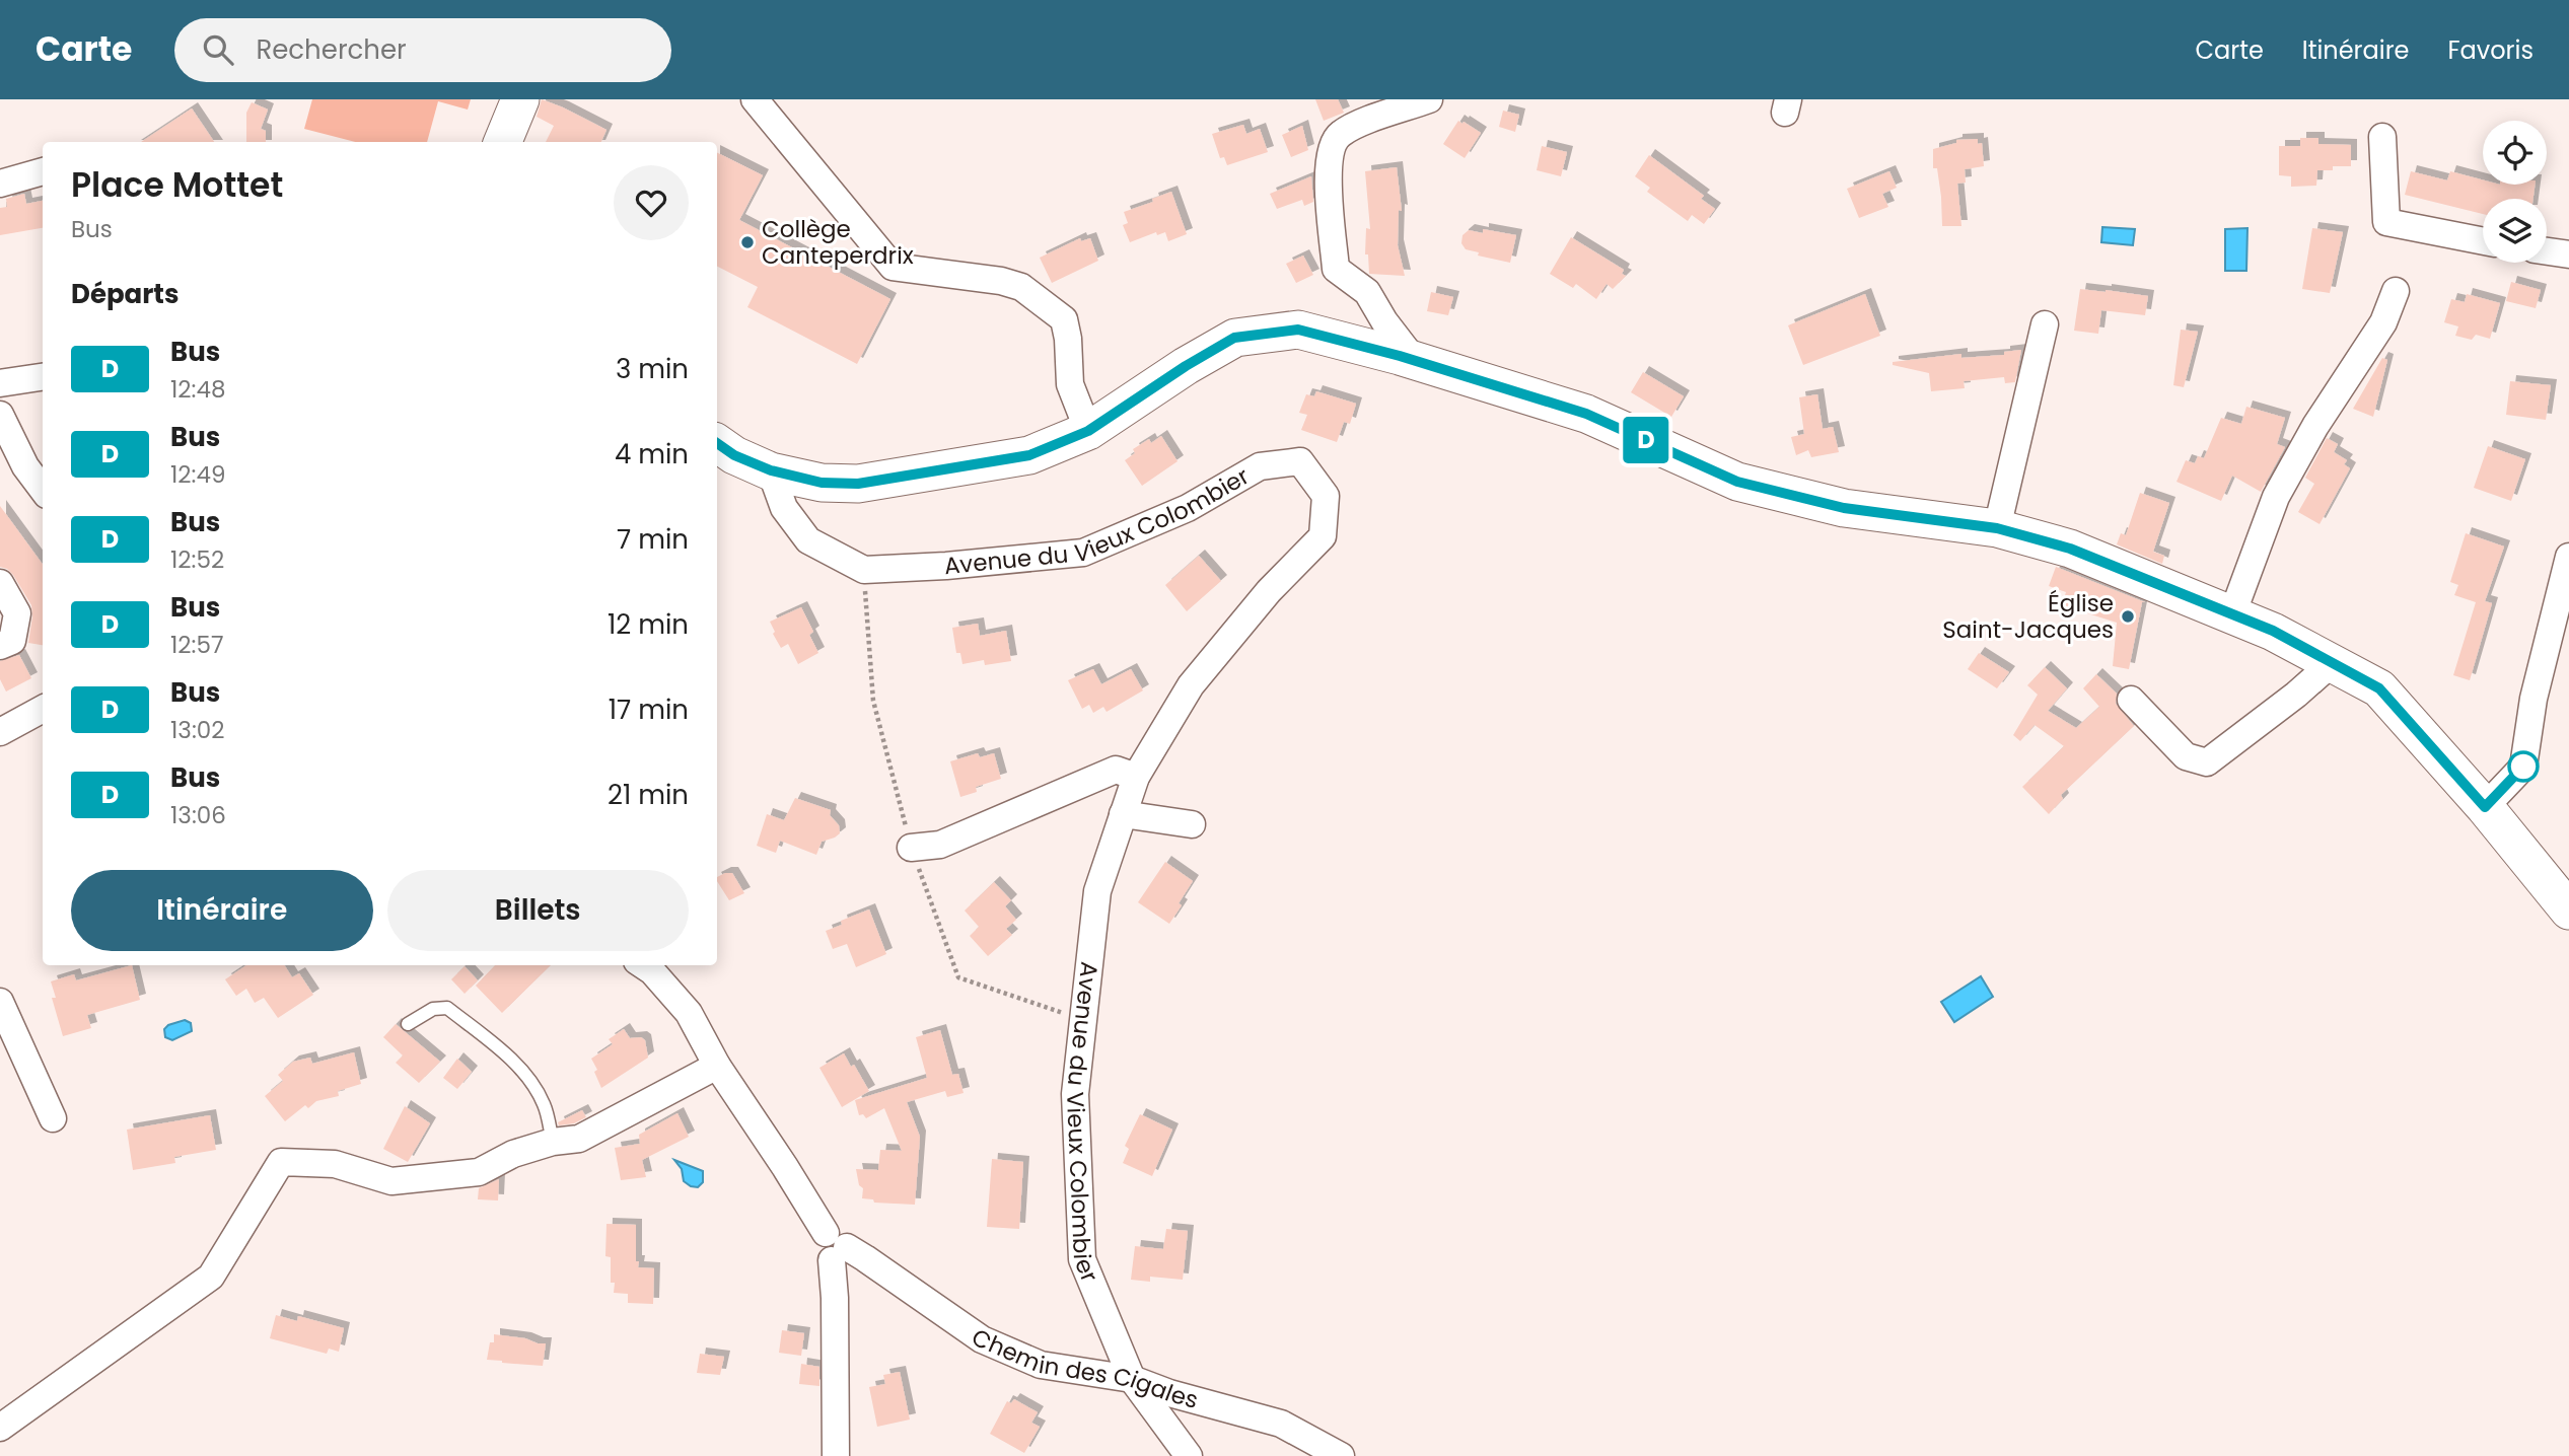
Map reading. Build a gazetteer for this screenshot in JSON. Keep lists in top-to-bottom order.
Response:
{
  "streets": {
    "street": ["Avenue du Vieux Colombier", "Chemin des Cigales"]
  },
  "crossings": [
    ["Avenue du Vieux Colombier", "Chemin des Cigales"]
  ],
  "places": ["Collège Canteperdrix", "Église Saint-Jacques"],
  "lines": ["bus line D"],
  "page": {
    "header": "Carte",
    "search": "Rechercher",
    "nav": ["Carte", "Itinéraire", "Favoris"],
    "on_map": "D",
    "heading": [
      ["Place Mottet", "Bus"],
      "Départs"
    ],
    "list": [
      {
        "mark": "D",
        "name": "Bus",
        "note": "12:48",
        "value": "3 min"
      },
      {
        "mark": "D",
        "name": "Bus",
        "note": "12:49",
        "value": "4 min"
      },
      {
        "mark": "D",
        "name": "Bus",
        "note": "12:52",
        "value": "7 min"
      },
      {
        "mark": "D",
        "name": "Bus",
        "note": "12:57",
        "value": "12 min"
      },
      {
        "mark": "D",
        "name": "Bus",
        "note": "13:02",
        "value": "17 min"
      },
      {
        "mark": "D",
        "name": "Bus",
        "note": "13:06",
        "value": "21 min"
      }
    ],
    "buttons": ["Itinéraire", "Billets"]
  }
}
